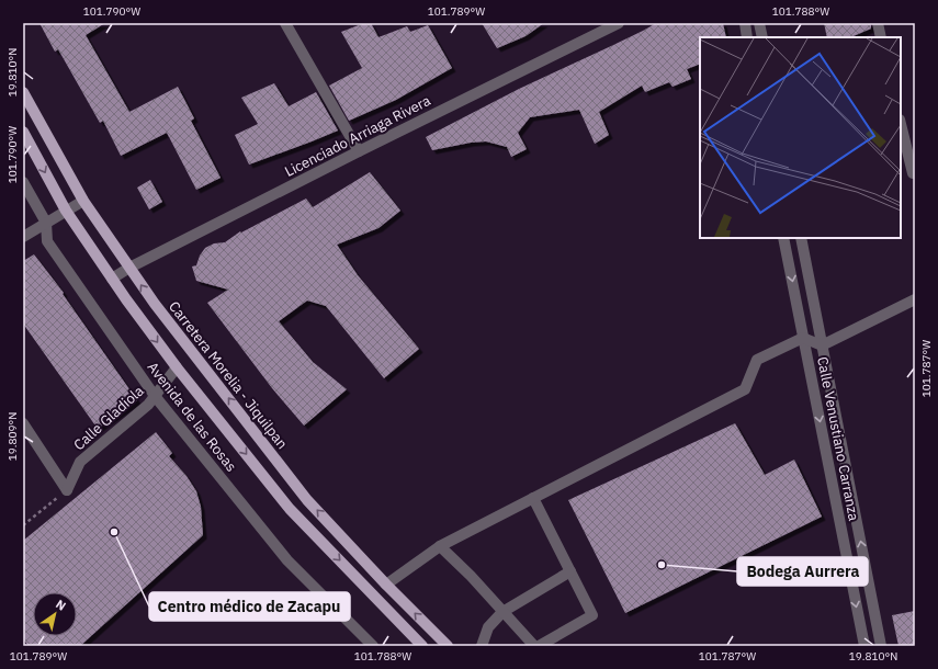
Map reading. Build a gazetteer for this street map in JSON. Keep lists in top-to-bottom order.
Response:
{
  "streets": {
    "main road": ["Carretera Morelia - Jiquilpan"],
    "street": [
      "Licenciado Arriaga Rivera",
      "Avenida de las Rosas",
      "Calle Gladiola",
      "Calle Venustiano Carranza"
    ]
  },
  "crossings": [
    ["Licenciado Arriaga Rivera", "Carretera Morelia - Jiquilpan"],
    ["Avenida de las Rosas", "Calle Gladiola"]
  ],
  "places": ["Centro médico de Zacapu", "Bodega Aurrera"],
  "north": "top right",
  "coordinates": [
    "101.790°W",
    "101.789°W",
    "101.788°W",
    "19.810°N",
    "101.787°W",
    "19.809°N"
  ]
}
